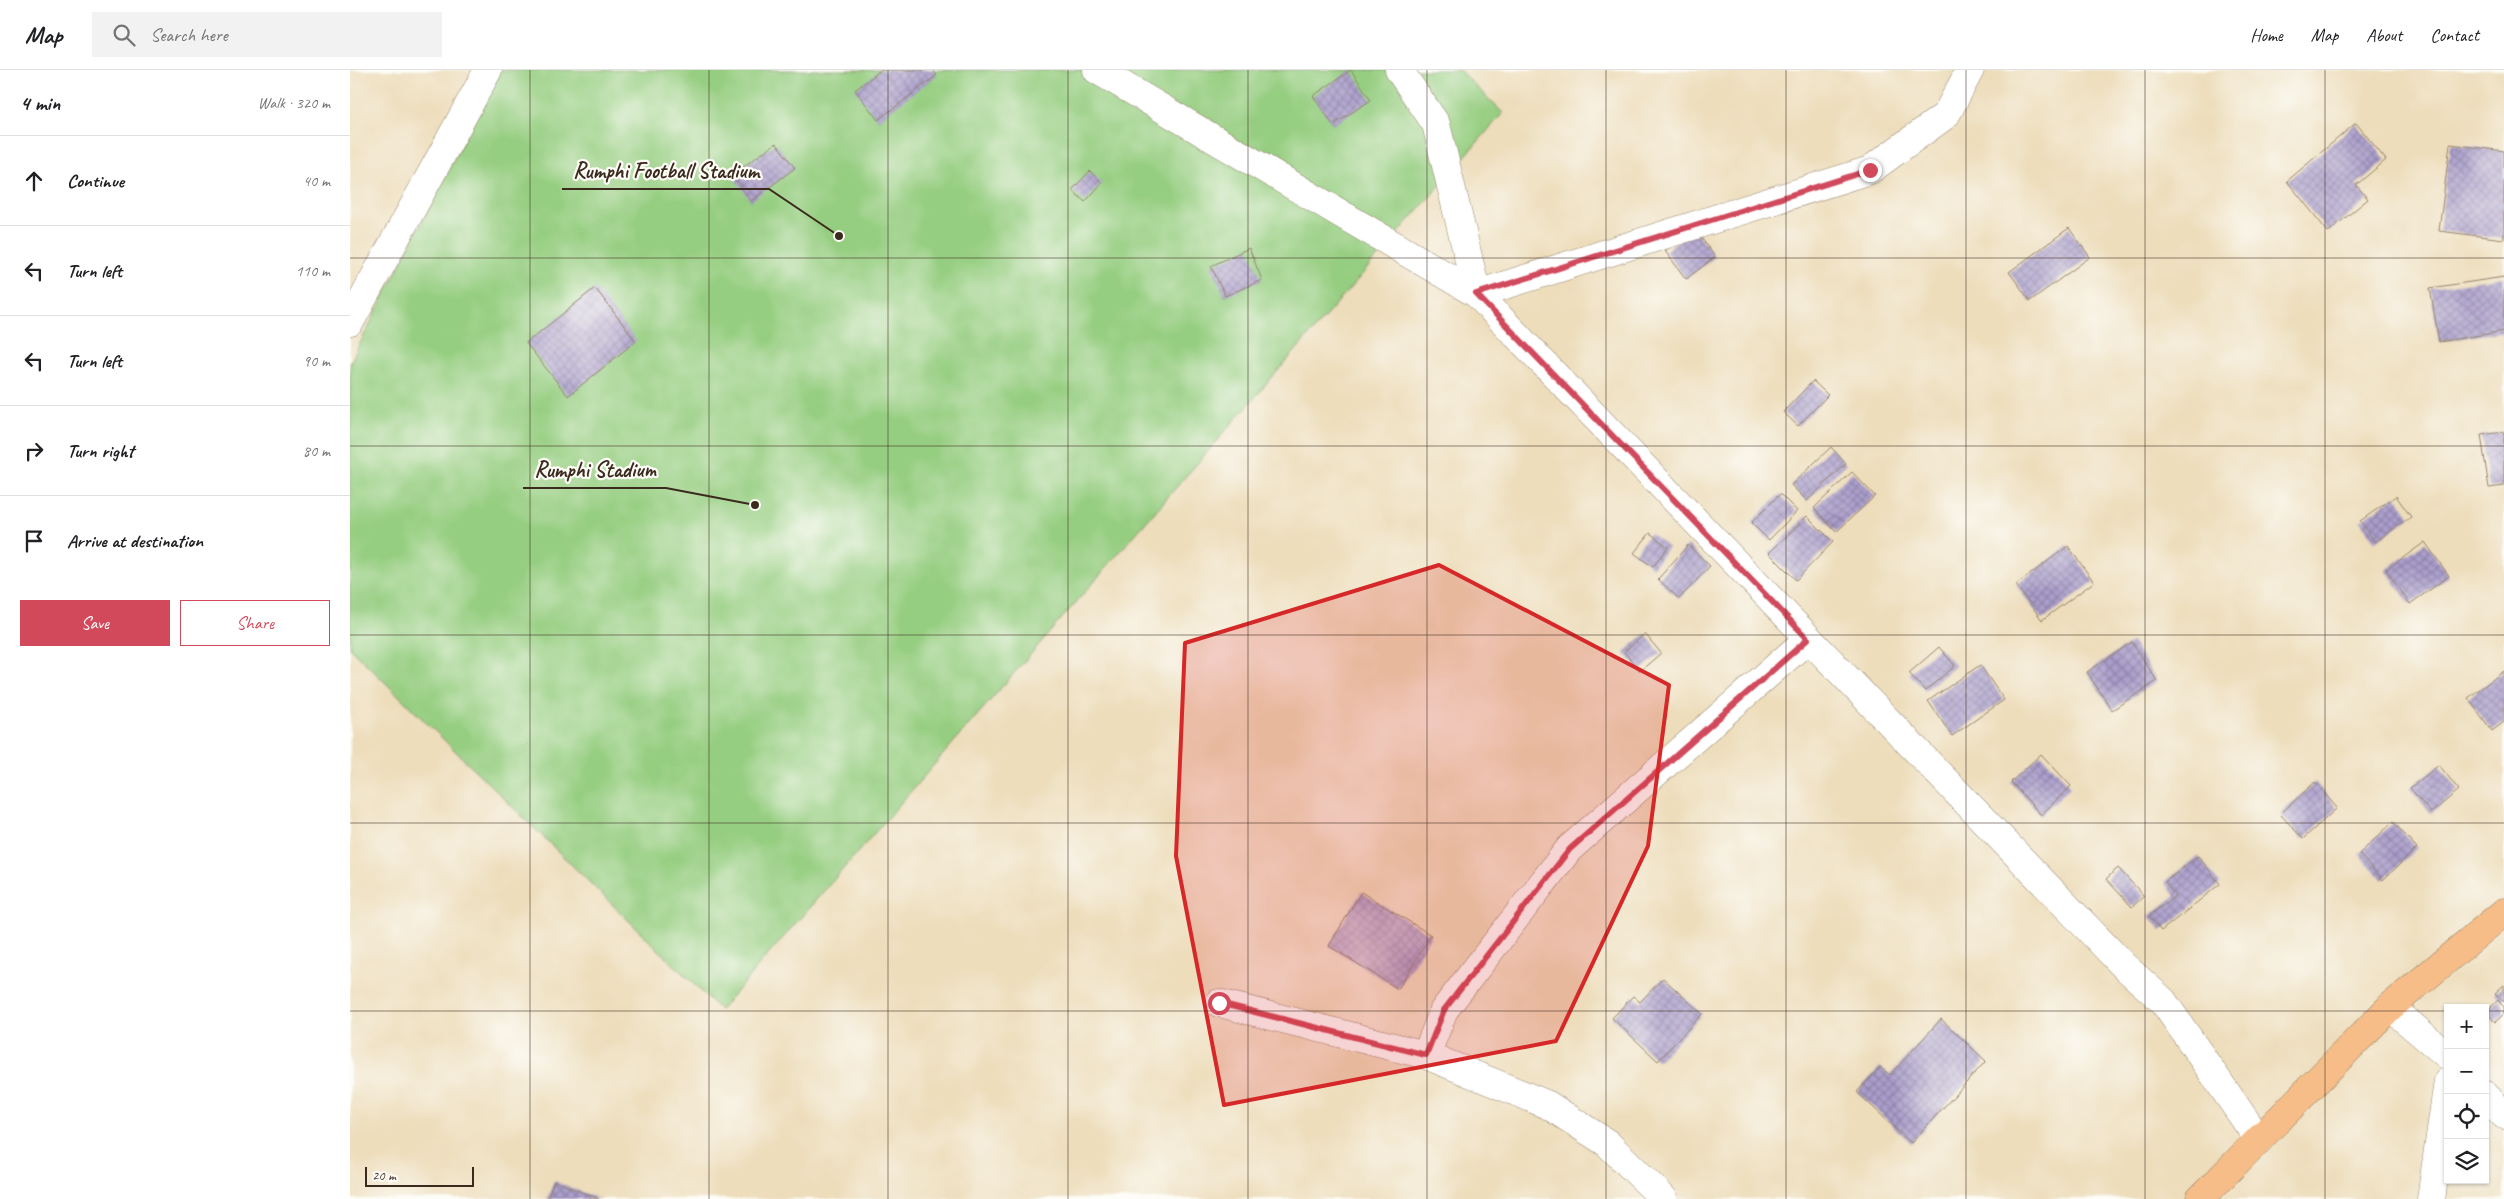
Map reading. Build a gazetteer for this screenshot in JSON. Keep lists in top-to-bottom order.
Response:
{
  "places": ["Rumphi Football Stadium", "Rumphi Stadium"],
  "scale_bar": "20 m",
  "page": {
    "header": "Map",
    "search": "Search here",
    "nav": [
      "Home",
      "Map",
      "About",
      "Contact"
    ],
    "heading": ["4 min", "Walk · 320 m"],
    "list": [
      ["Continue", "40 m"],
      ["Turn left", "110 m"],
      ["Turn left", "90 m"],
      ["Turn right", "80 m"],
      "Arrive at destination"
    ],
    "buttons": ["Save", "Share"],
    "map_buttons": ["+", "−"],
    "scale": "20 m"
  }
}
